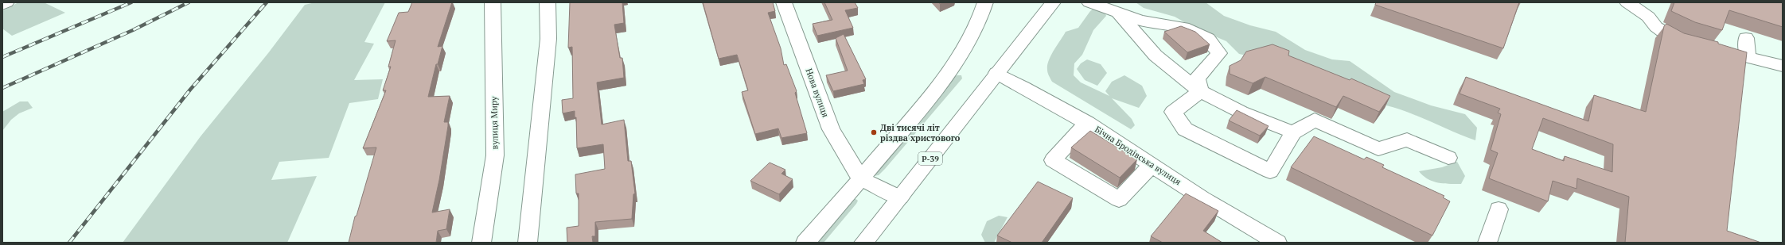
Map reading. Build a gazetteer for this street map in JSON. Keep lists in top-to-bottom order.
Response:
{
  "streets": {
    "street": [
      "Нова вулиця",
      "вулиця Миру",
      "Бічна Бродівська вулиця",
      "Р-39"
    ]
  },
  "crossings": [
    ["Бічна Бродівська вулиця", "Р-39"]
  ],
  "places": ["Дві тисячі літ різдва христового"]
}
